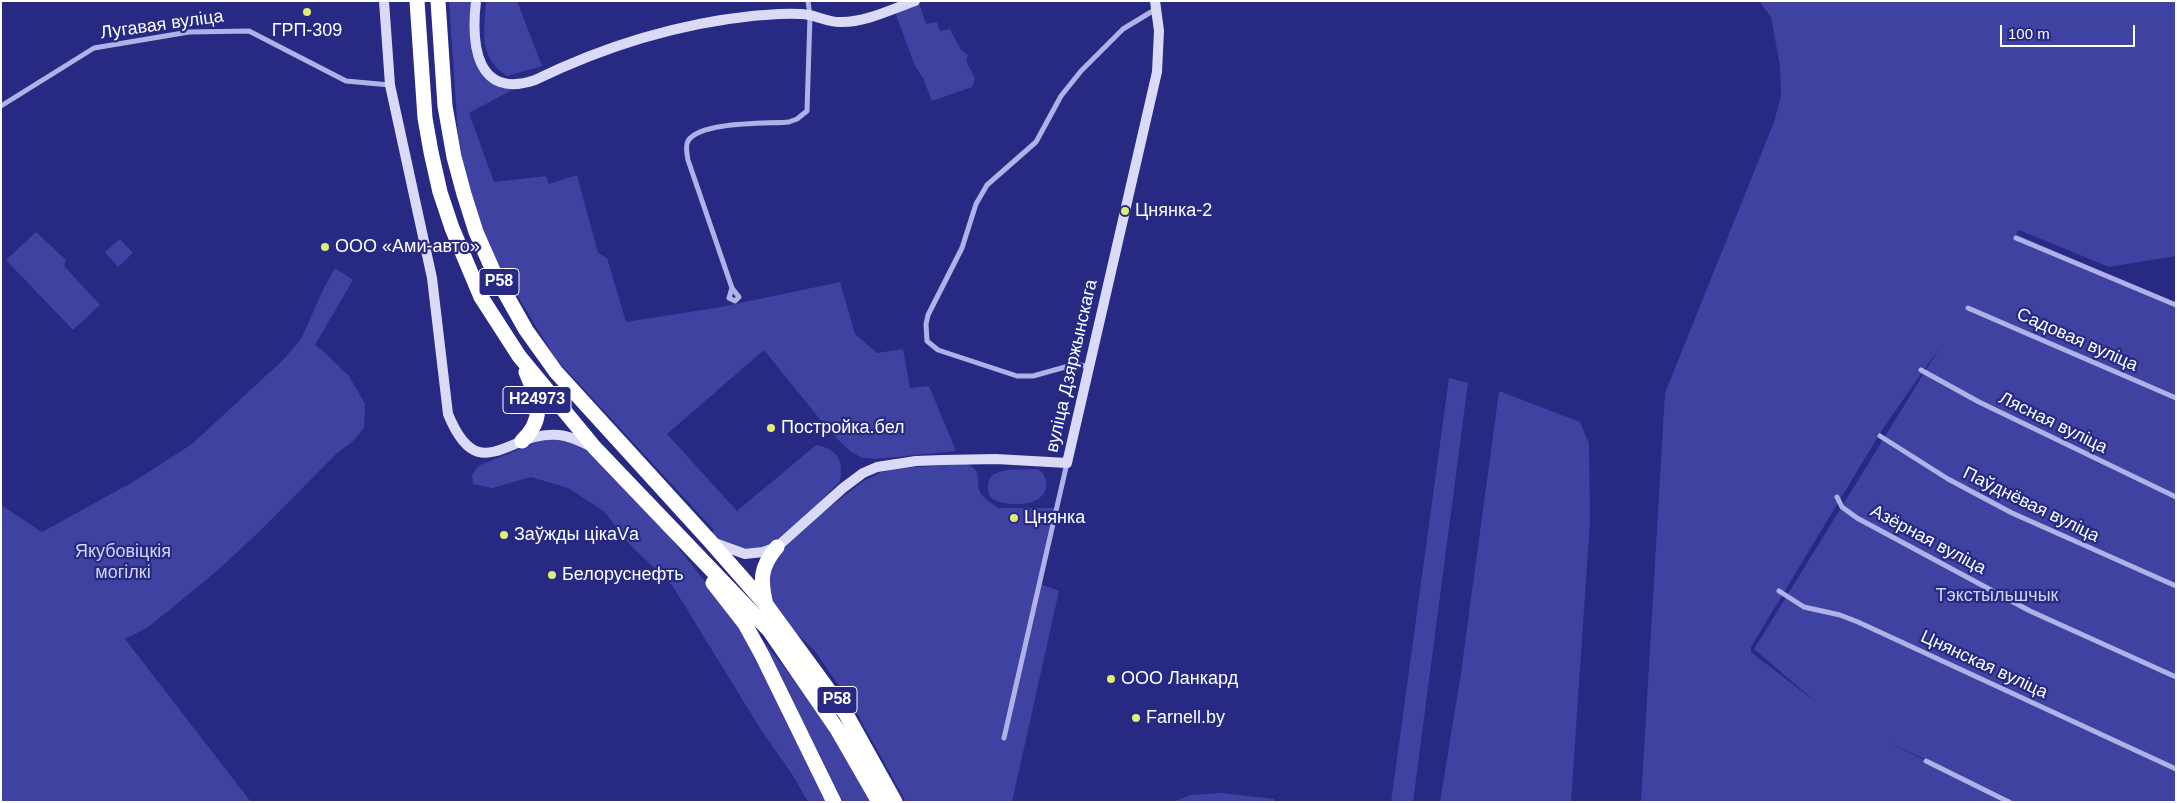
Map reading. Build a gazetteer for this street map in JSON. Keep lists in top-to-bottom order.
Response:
{
  "streets": {
    "highway": ["Р58", "Н24973"],
    "main road": ["вуліца Дзяржынскага"],
    "street": [
      "Лугавая вуліца",
      "Садовая вуліца",
      "Лясная вуліца",
      "Паўднёвая вуліца",
      "Азёрная вуліца",
      "Цнянская вуліца"
    ]
  },
  "crossings": [
    ["Лугавая вуліца", "Н24973"],
    ["Р58", "Н24973"]
  ],
  "parks": ["Якубовіцкія могілкі", "Тэкстыльшчык"],
  "places": [
    "ГРП-309",
    "Цнянка-2",
    "ООО «Ами-авто»",
    "Постройка.бел",
    "Цнянка",
    "Заўжды цікаVа",
    "Белоруснефть",
    "ООО Ланкард",
    "Farnell.by"
  ],
  "scale_bar": "100 m"
}
